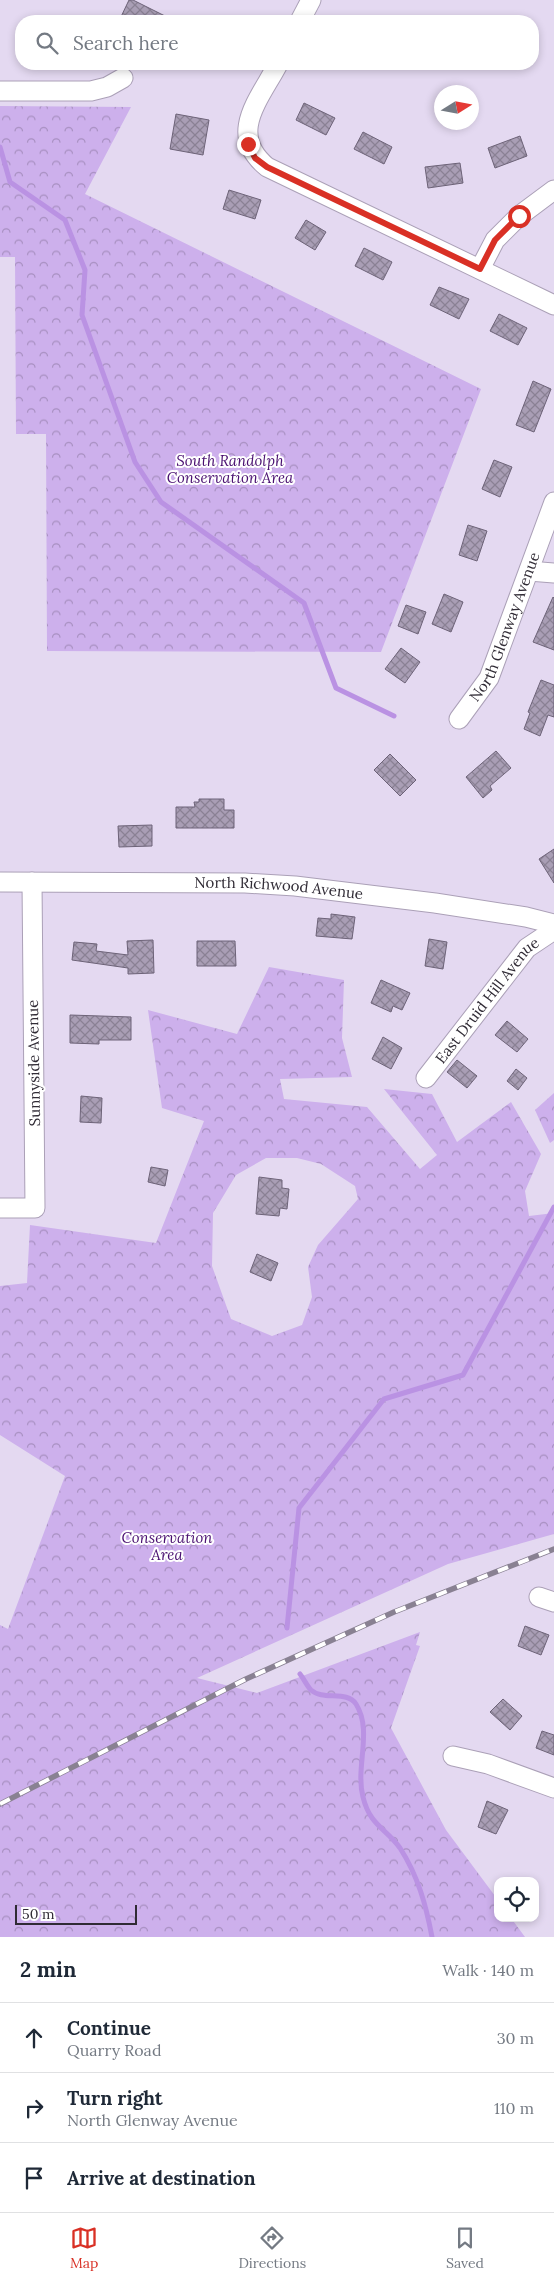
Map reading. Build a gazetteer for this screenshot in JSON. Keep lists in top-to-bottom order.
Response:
{
  "streets": {
    "street": [
      "North Glenway Avenue",
      "North Richwood Avenue",
      "East Druid Hill Avenue",
      "Sunnyside Avenue"
    ]
  },
  "crossings": [
    ["North Richwood Avenue", "Sunnyside Avenue"]
  ],
  "parks": ["South Randolph Conservation Area", "Conservation Area"],
  "scale_bar": "50 m",
  "north": "right",
  "page": {
    "search": "Search here",
    "scale": "50 m",
    "heading": ["2 min", "Walk · 140 m"],
    "list": [
      ["Continue", "Quarry Road", "30 m"],
      ["Turn right", "North Glenway Avenue", "110 m"],
      "Arrive at destination"
    ],
    "nav": ["Map", "Directions", "Saved"]
  }
}
